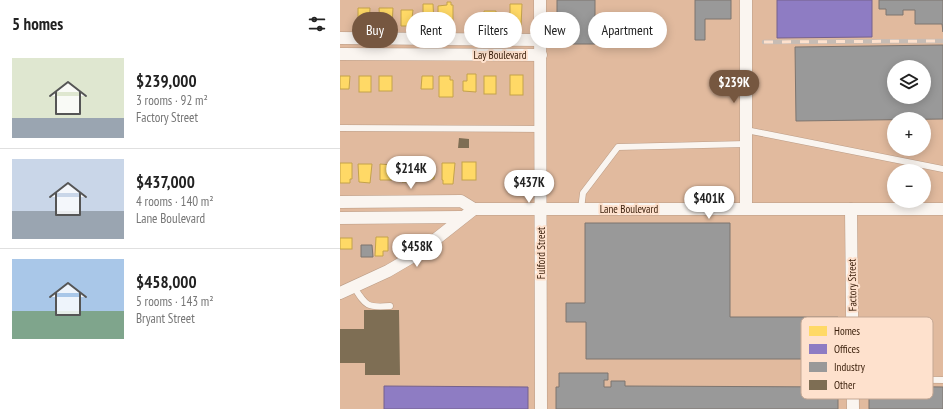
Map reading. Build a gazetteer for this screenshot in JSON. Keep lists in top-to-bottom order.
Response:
{
  "streets": {
    "street": [
      "Lay Boulevard",
      "Lane Boulevard",
      "Fulford Street",
      "Factory Street"
    ]
  },
  "crossings": [
    ["Lay Boulevard", "Fulford Street"],
    ["Lane Boulevard", "Fulford Street"],
    ["Lane Boulevard", "Factory Street"]
  ],
  "legend": [
    "Homes",
    "Offices",
    "Industry",
    "Other"
  ],
  "page": {
    "heading": "5 homes",
    "chip": [
      "Buy",
      "Rent",
      "Filters",
      "New",
      "Apartment"
    ],
    "list": [
      {
        "name": "$239,000",
        "note": "3 rooms · 92 m² · Factory Street"
      },
      {
        "name": "$437,000",
        "note": "4 rooms · 140 m² · Lane Boulevard"
      },
      {
        "name": "$458,000",
        "note": "5 rooms · 143 m² · Bryant Street"
      }
    ],
    "map_buttons": ["+", "−"],
    "price": [
      "$239K",
      "$214K",
      "$437K",
      "$401K",
      "$458K"
    ]
  }
}
